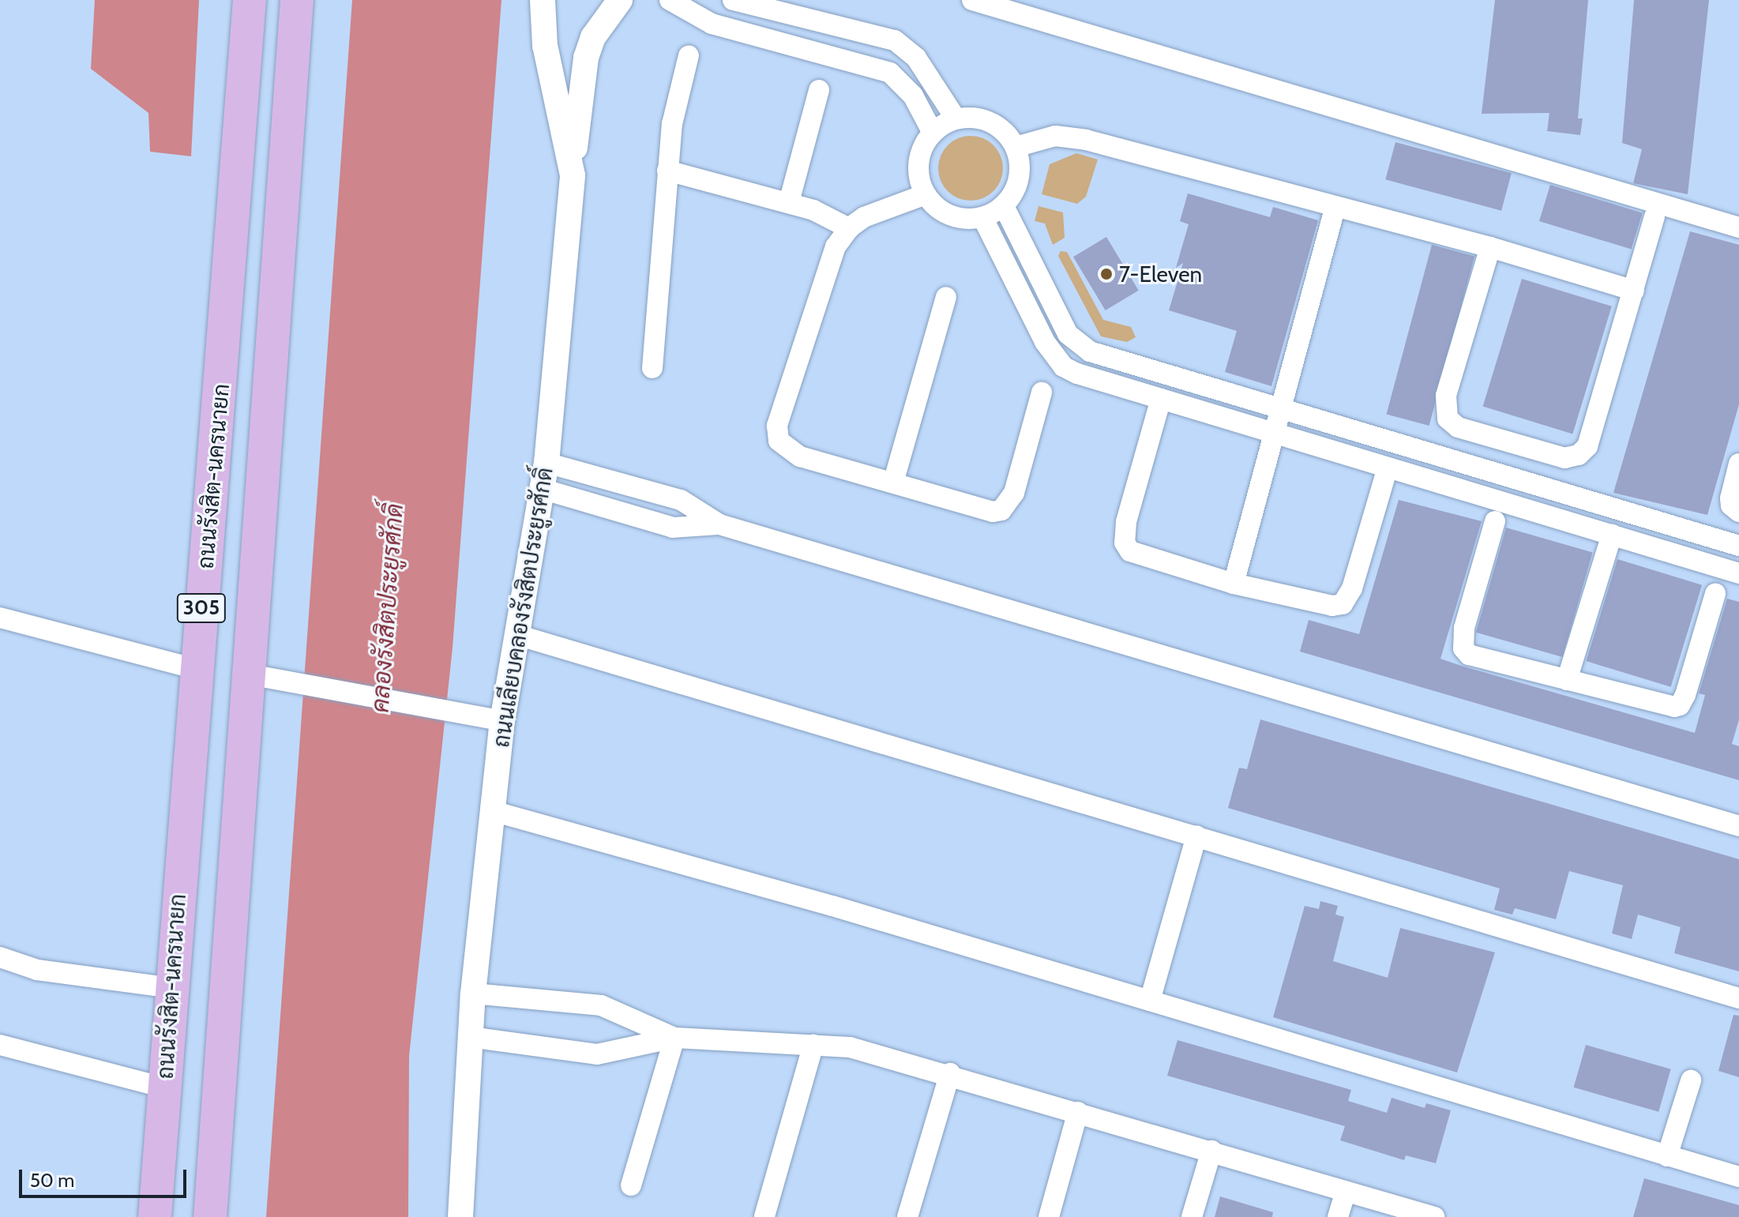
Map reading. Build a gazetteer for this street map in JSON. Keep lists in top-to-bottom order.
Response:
{
  "streets": {
    "main road": ["ถนนรังสิต-นครนายก", "305"],
    "street": ["ถนนเลียบคลองรังสิตประยูรศักดิ์"]
  },
  "water": ["คลองรังสิตประยูรศักดิ์"],
  "places": ["7-Eleven"],
  "scale_bar": "50 m"
}
